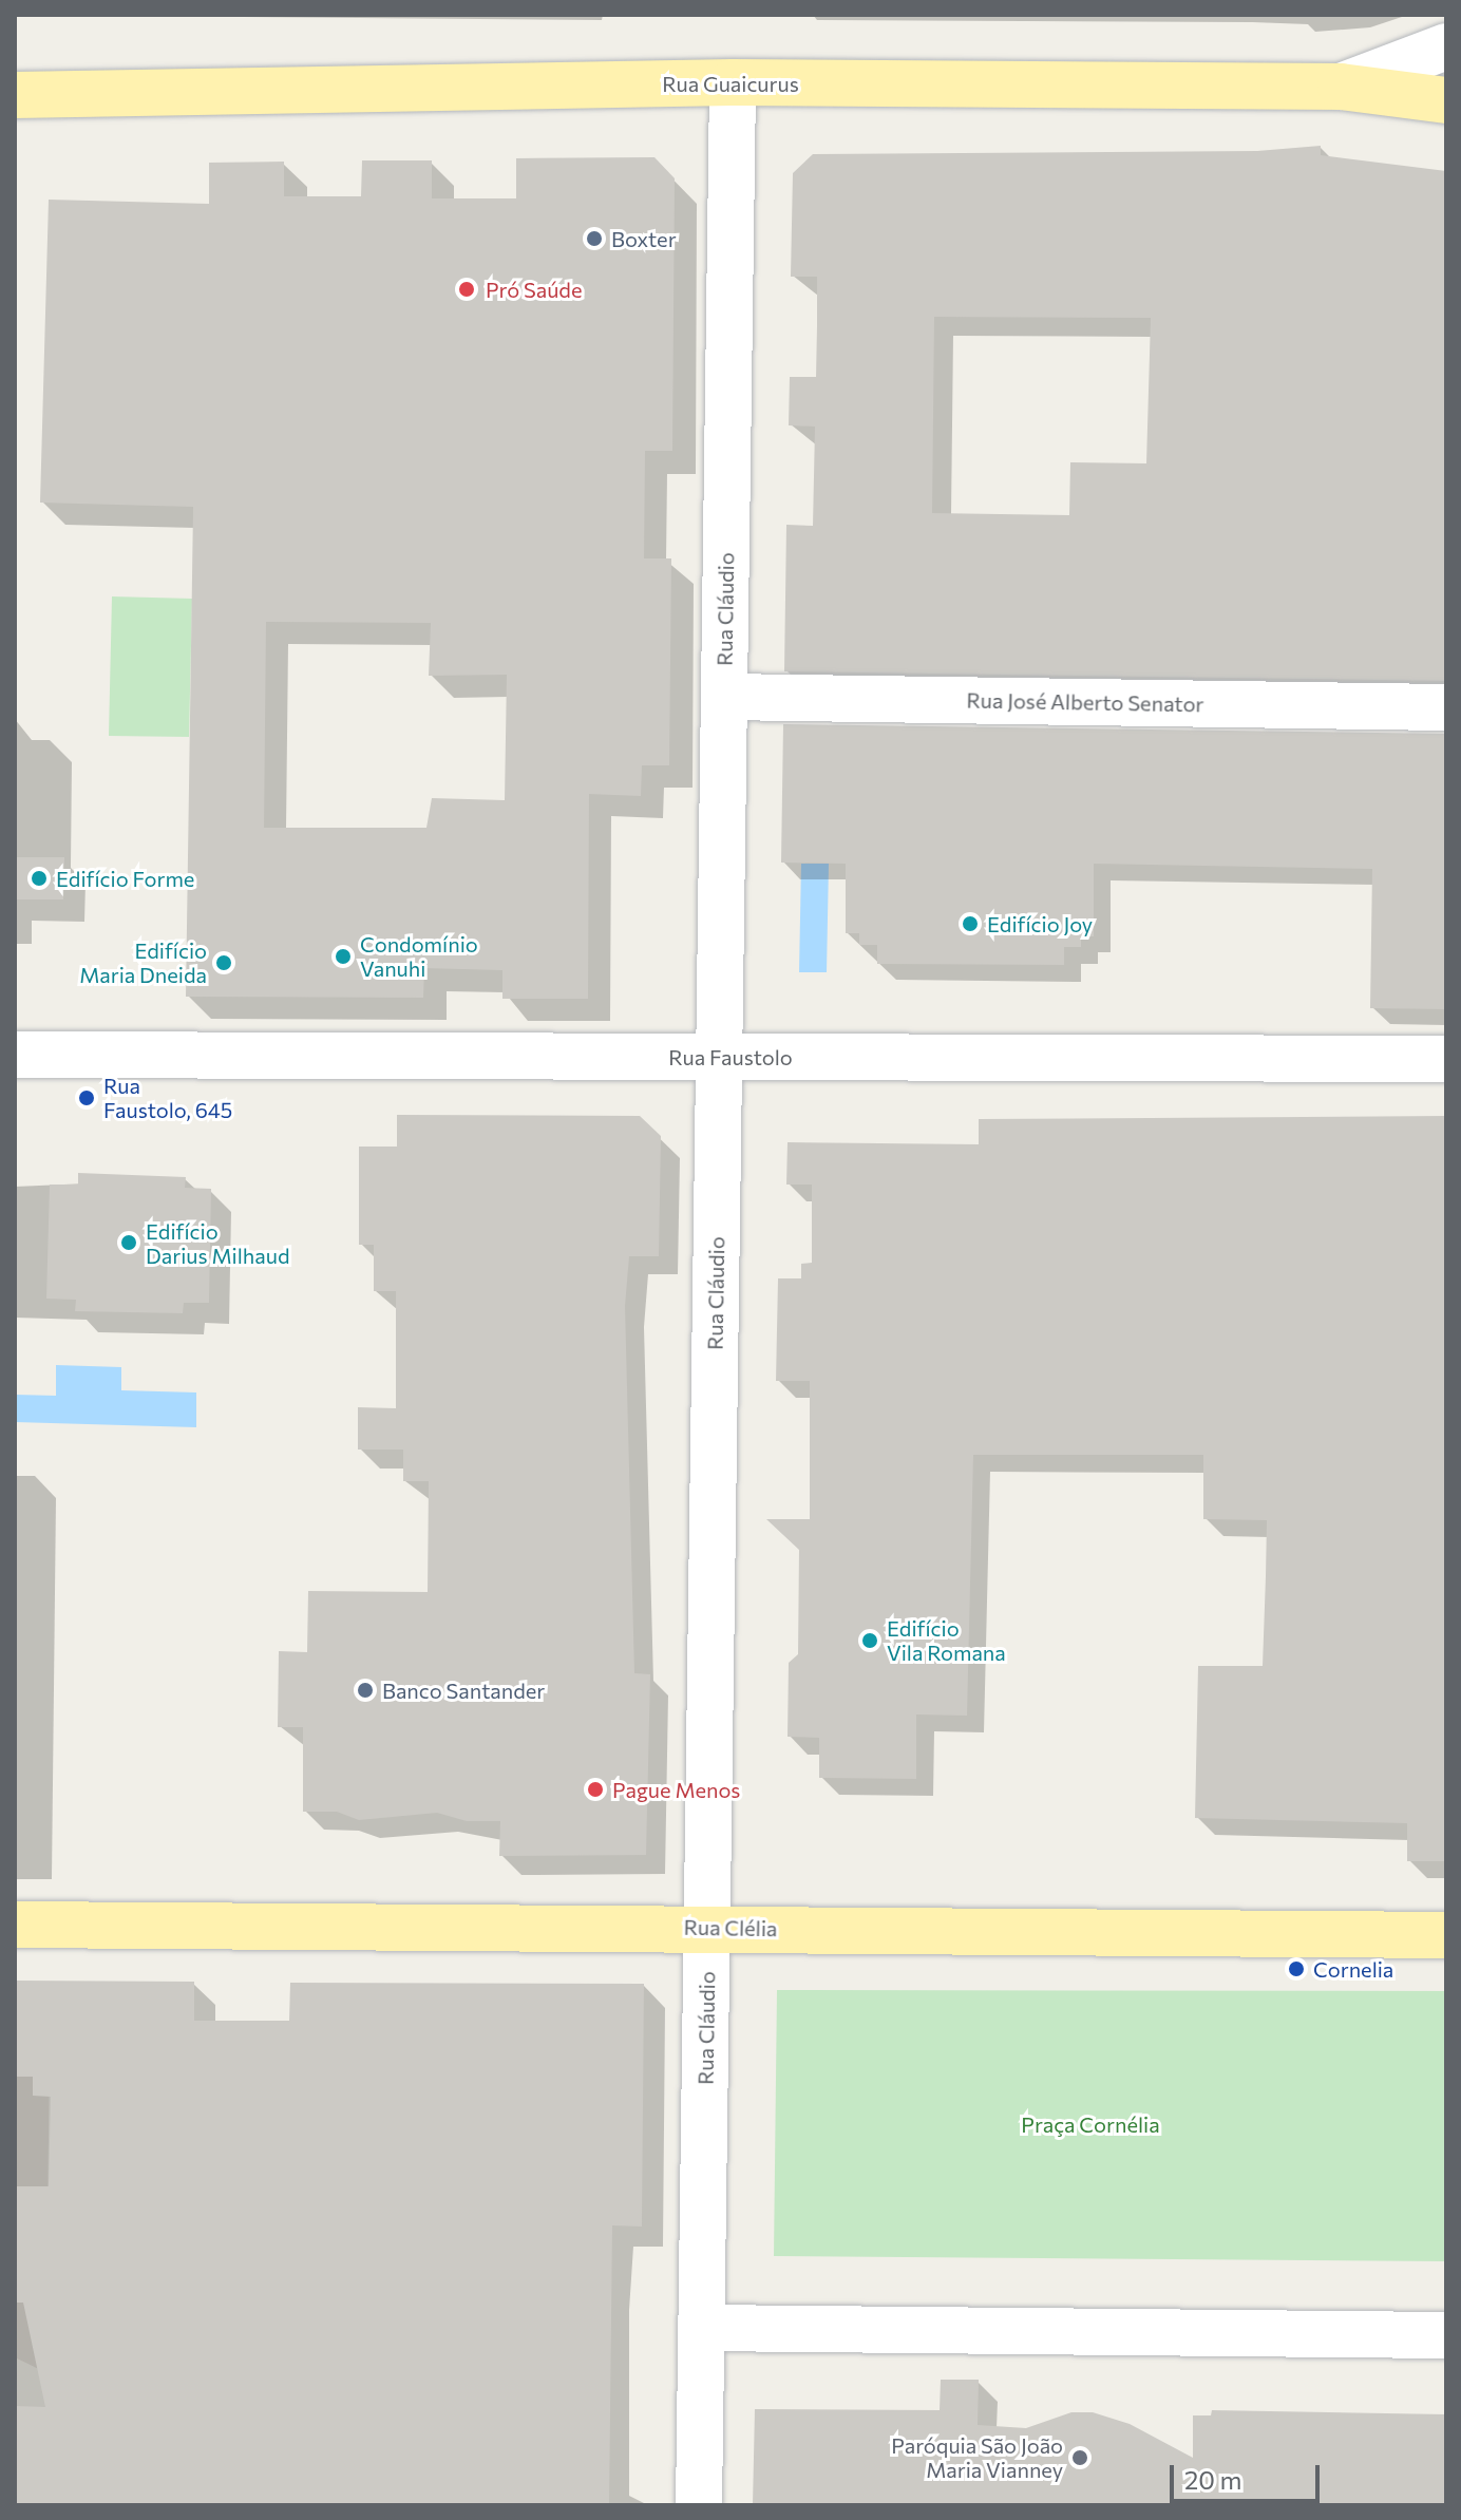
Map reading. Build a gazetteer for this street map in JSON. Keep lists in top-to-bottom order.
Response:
{
  "streets": {
    "main road": ["Rua Guaicurus", "Rua Clélia"],
    "street": ["Rua Cláudio", "Rua José Alberto Senator", "Rua Faustolo"]
  },
  "crossings": [
    ["Rua Guaicurus", "Rua Cláudio"],
    ["Rua Cláudio", "Rua José Alberto Senator"],
    ["Rua Cláudio", "Rua Faustolo"],
    ["Rua Cláudio", "Rua Clélia"]
  ],
  "parks": ["Praça Cornélia"],
  "places": [
    "Boxter",
    "Pró Saúde",
    "Edifício Forme",
    "Edifício Joy",
    "Condomínio Vanuhi",
    "Edifício Maria Dneida",
    "Rua Faustolo, 645",
    "Edifício Darius Milhaud",
    "Edifício Vila Romana",
    "Banco Santander",
    "Pague Menos",
    "Cornelia",
    "Paróquia São João Maria Vianney"
  ],
  "scale_bar": "20 m"
}
